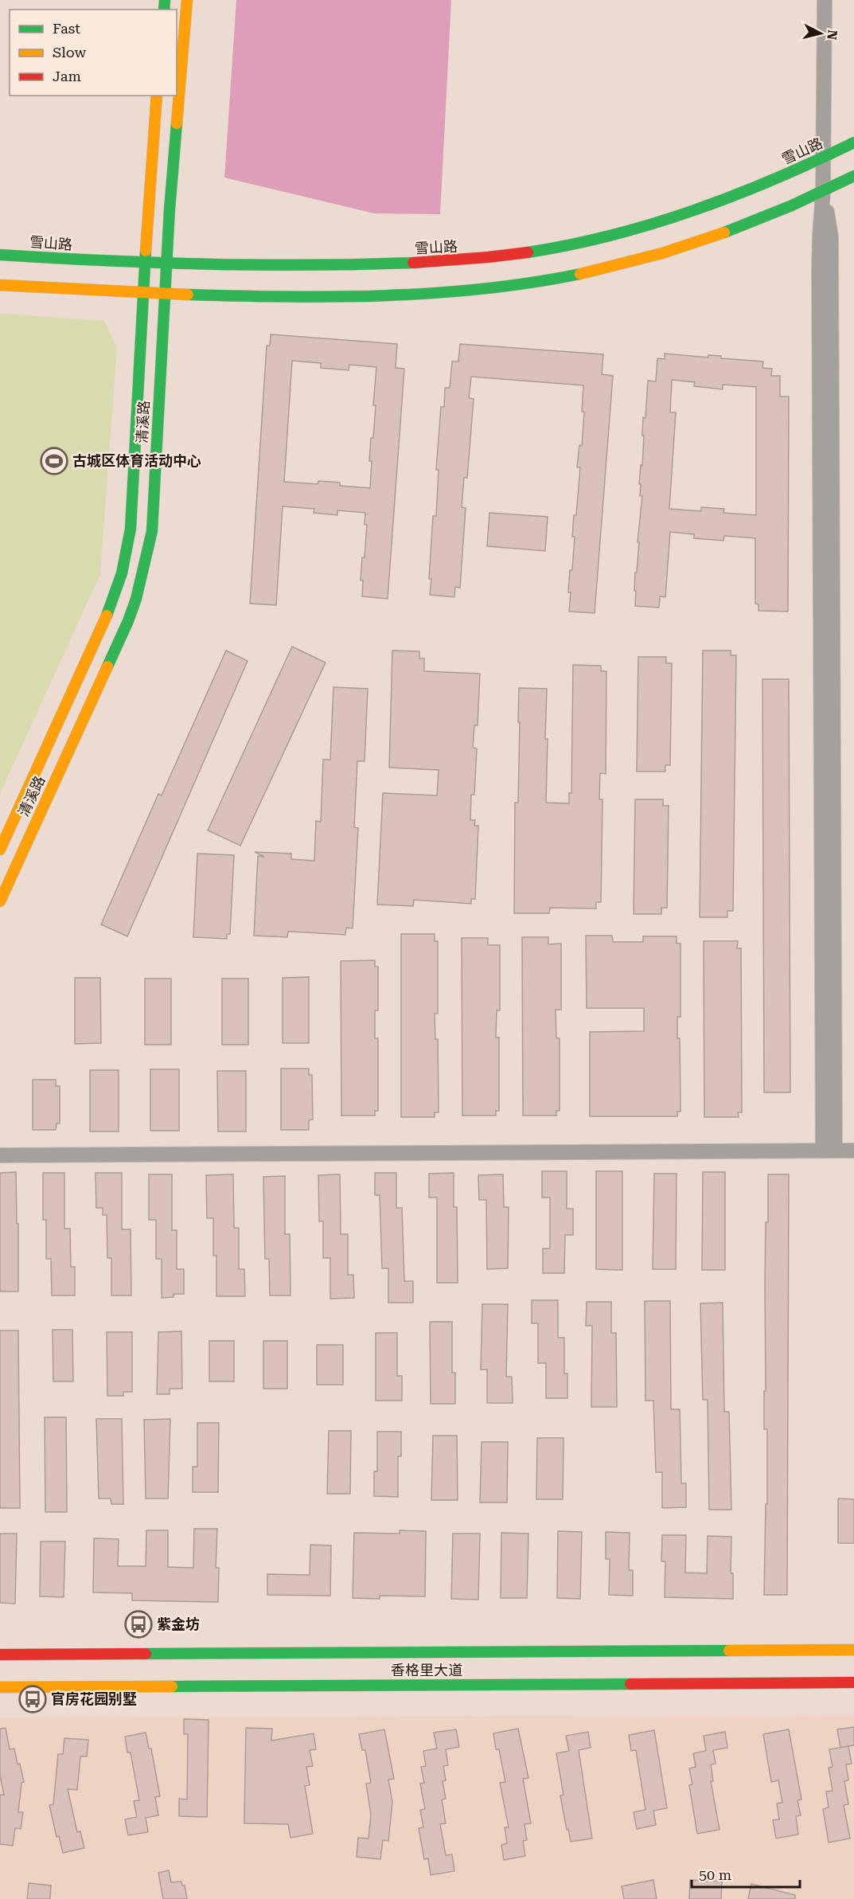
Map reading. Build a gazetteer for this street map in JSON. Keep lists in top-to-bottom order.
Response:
{
  "streets": {
    "main road": ["雪山路", "清溪路", "香格里大道"]
  },
  "crossings": [
    ["雪山路", "清溪路"]
  ],
  "places": {
    "sports": ["古城区体育活动中心"],
    "bus stop": ["紫金坊", "官房花园别墅"]
  },
  "legend": ["Fast", "Slow", "Jam"],
  "scale_bar": "50 m",
  "north": "right"
}
